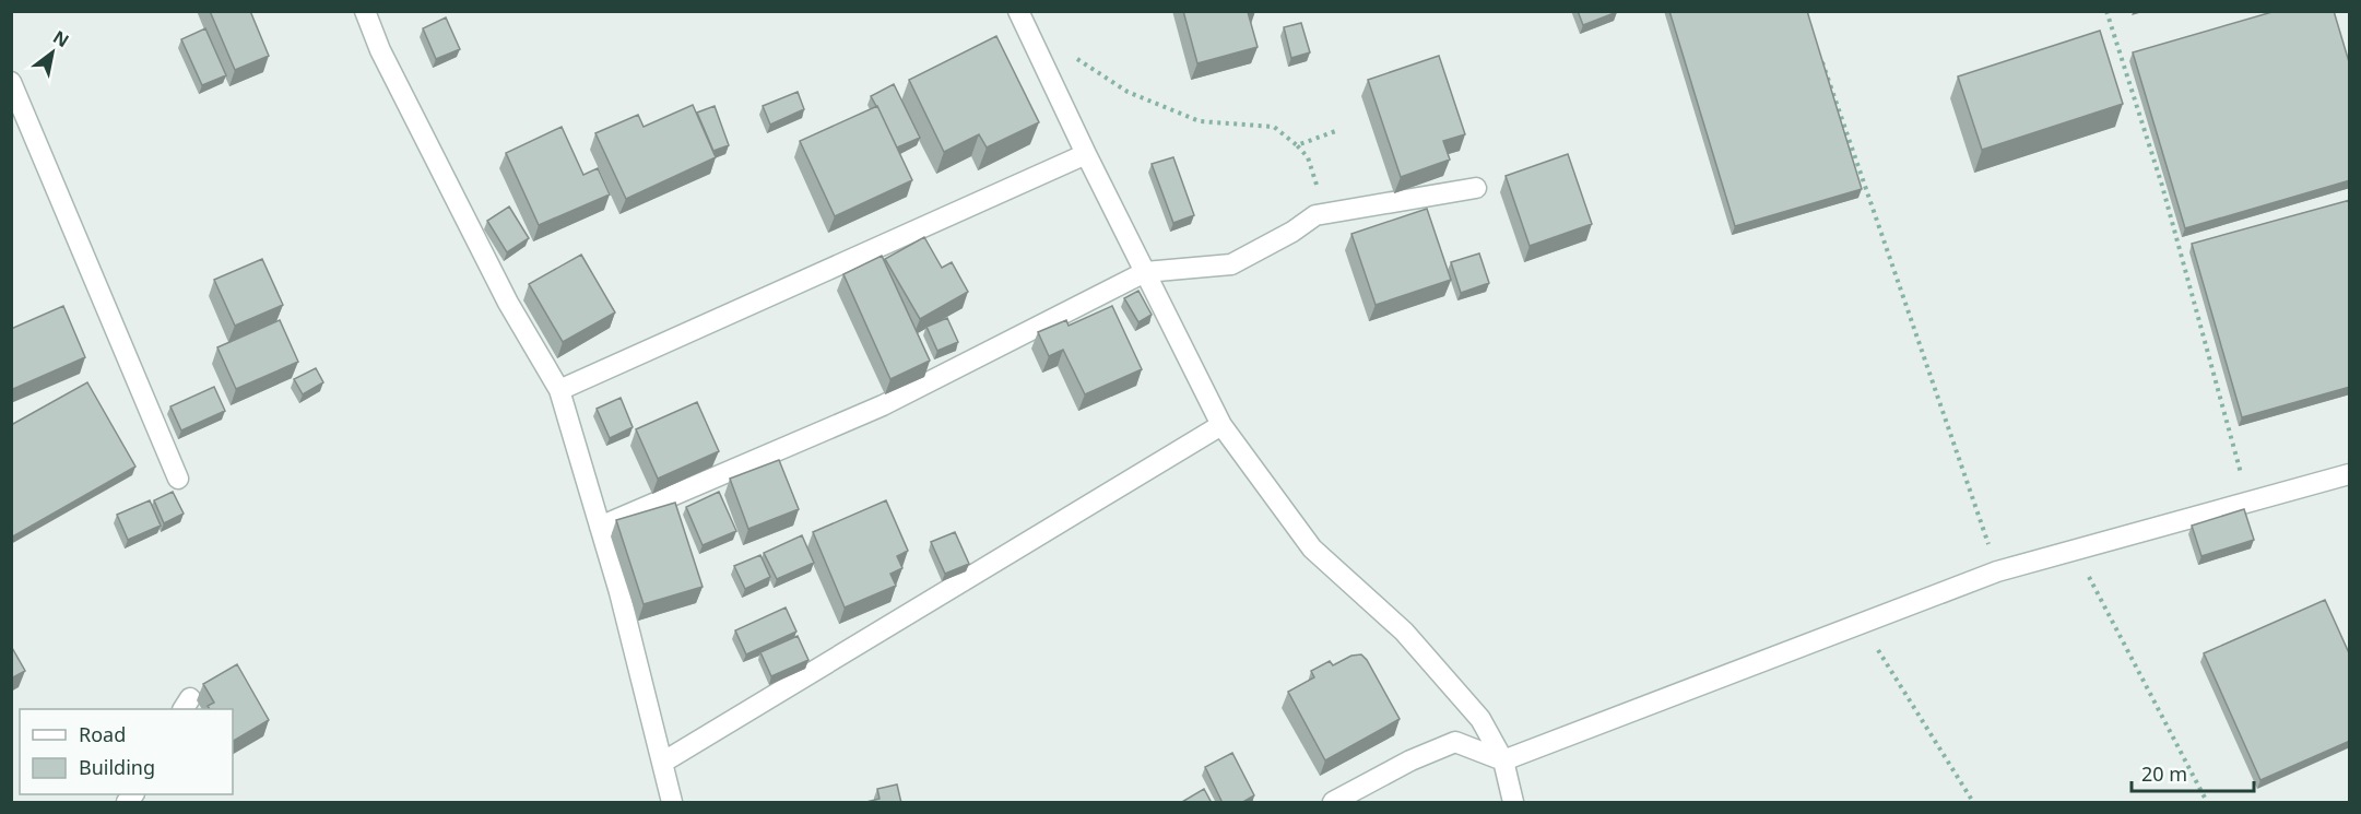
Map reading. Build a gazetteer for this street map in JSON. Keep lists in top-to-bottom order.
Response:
{
  "legend": ["Road", "Building"],
  "scale_bar": "20 m",
  "north": "top right"
}
